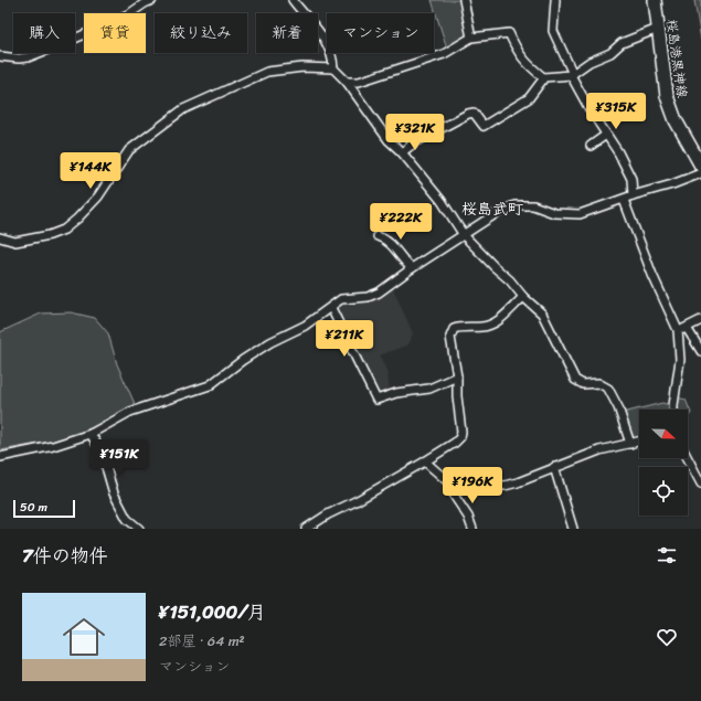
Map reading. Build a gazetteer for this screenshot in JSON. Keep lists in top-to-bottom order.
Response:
{
  "streets": {
    "main road": ["桜島港黒神線"]
  },
  "districts": ["桜島武町"],
  "scale_bar": "50 m",
  "north": "right",
  "page": {
    "chip": [
      "購入",
      "賃貸",
      "絞り込み",
      "新着",
      "マンション"
    ],
    "price": [
      "¥315K",
      "¥321K",
      "¥144K",
      "¥222K",
      "¥211K",
      "¥151K",
      "¥196K"
    ],
    "scale": "50 m",
    "heading": "7件の物件",
    "list": [
      {
        "name": "¥151,000/月",
        "note": "2部屋 · 64 m² · マンション"
      }
    ]
  }
}
